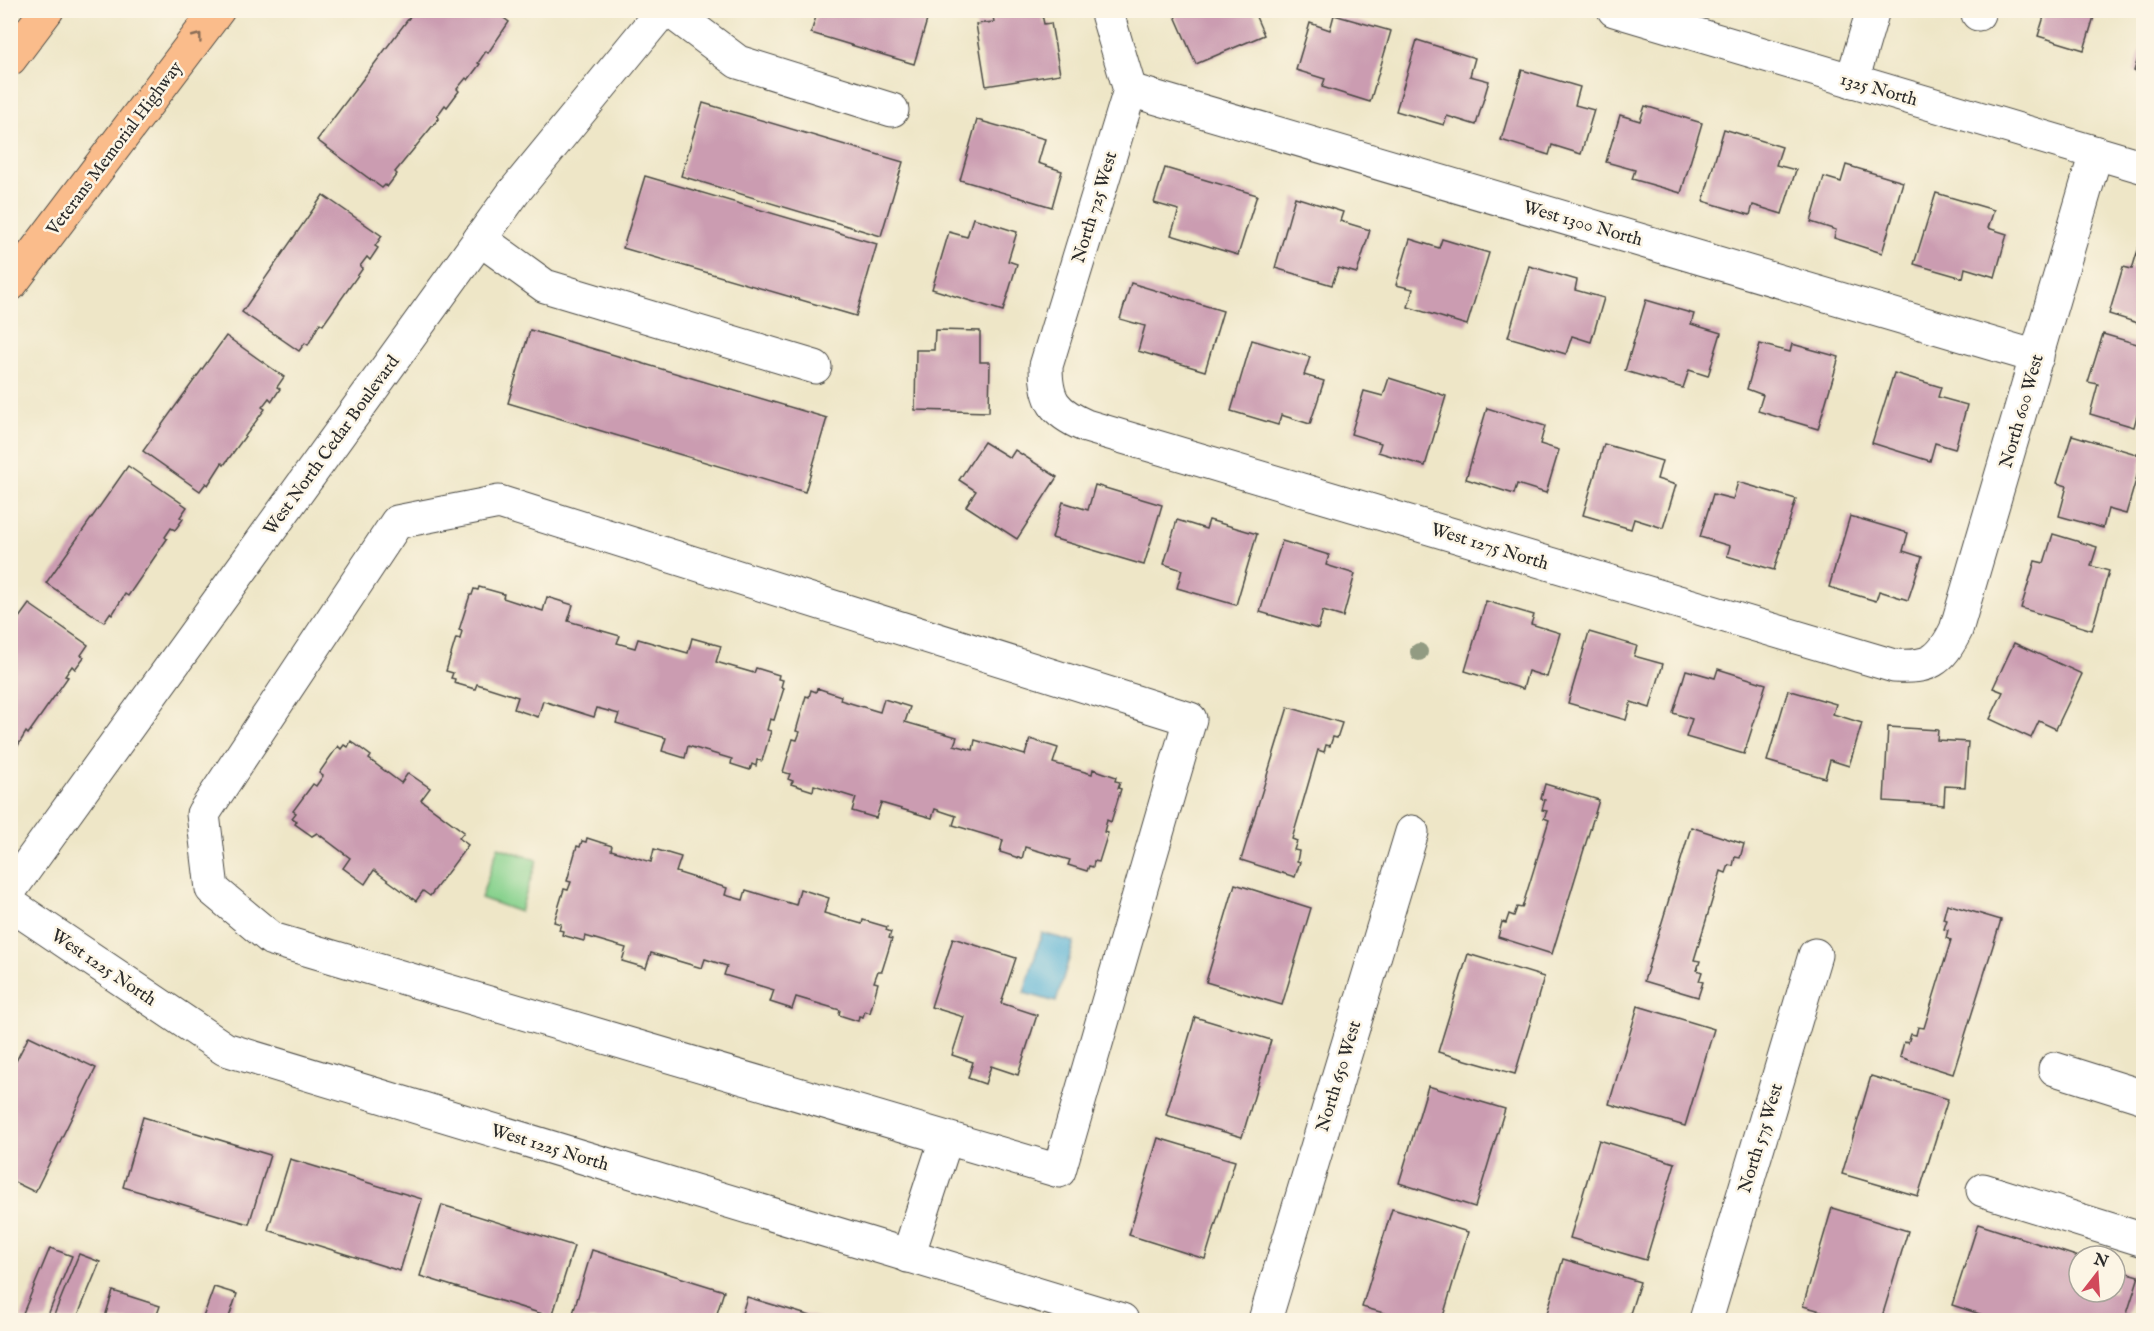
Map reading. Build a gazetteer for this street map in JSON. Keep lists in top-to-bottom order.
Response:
{
  "streets": {
    "highway": ["Veterans Memorial Highway"],
    "street": [
      "1325 North",
      "North 725 West",
      "West 1300 North",
      "North 600 West",
      "West North Cedar Boulevard",
      "West 1275 North",
      "West 1225 North",
      "North 650 West",
      "North 575 West"
    ]
  },
  "crossings": [
    ["1325 North", "North 600 West"],
    ["North 725 West", "West 1300 North"],
    ["North 725 West", "West 1275 North"],
    ["West 1300 North", "North 600 West"],
    ["North 600 West", "West 1275 North"]
  ],
  "one_way": ["Veterans Memorial Highway"],
  "north": "top"
}
